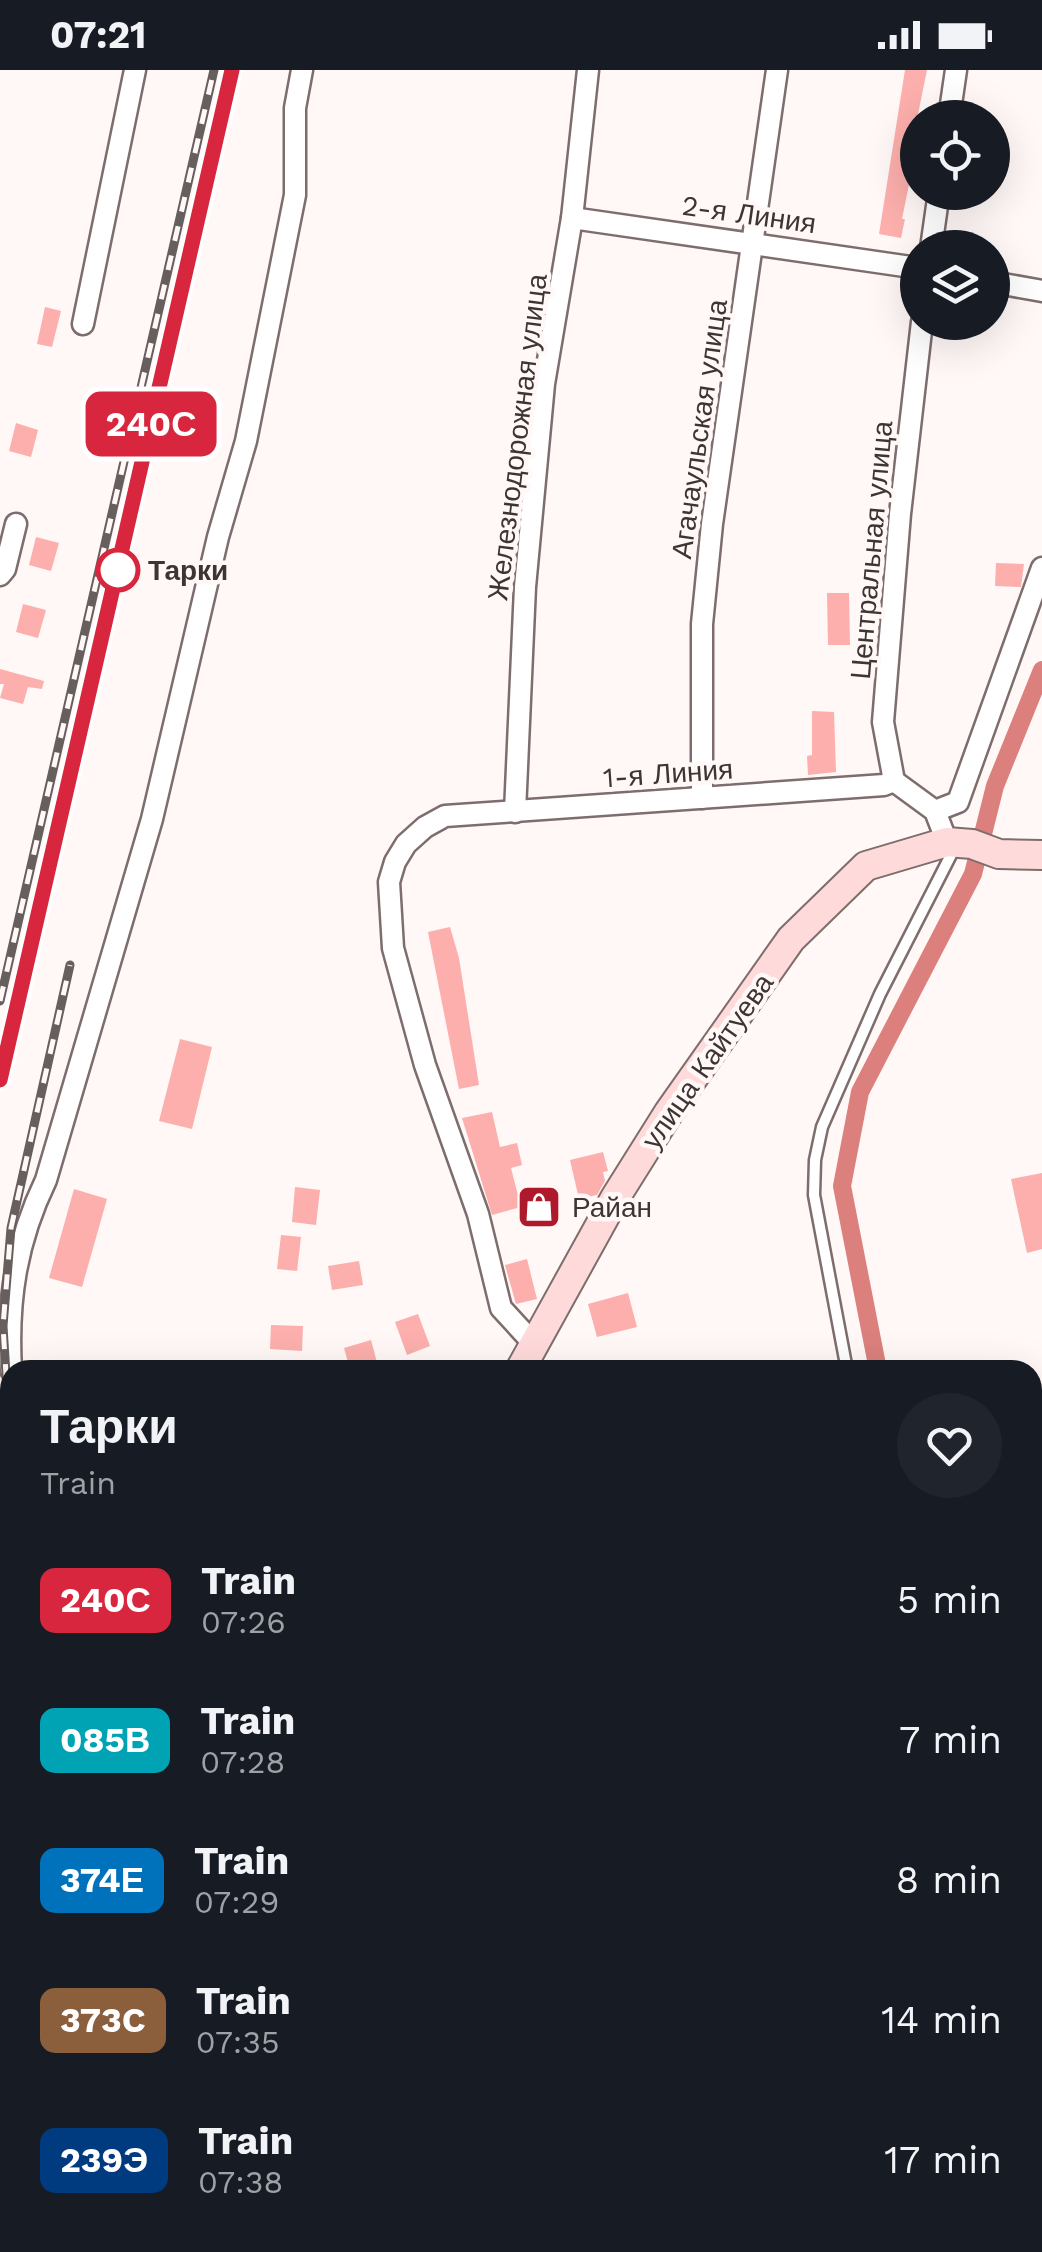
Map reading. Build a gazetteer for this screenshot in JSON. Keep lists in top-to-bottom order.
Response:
{
  "streets": {
    "main road": ["улица Кайтуева"],
    "street": [
      "2-я Линия",
      "Агачаульская улица",
      "Железнодорожная улица",
      "Центральная улица",
      "1-я Линия"
    ]
  },
  "crossings": [
    ["2-я Линия", "Агачаульская улица"],
    ["2-я Линия", "Железнодорожная улица"],
    ["Агачаульская улица", "1-я Линия"],
    ["Железнодорожная улица", "1-я Линия"],
    ["Центральная улица", "1-я Линия"],
    ["1-я Линия", "улица Кайтуева"]
  ],
  "places": {
    "other": ["Тарки"],
    "shop": ["Райан"]
  },
  "page": {
    "status": "07:21",
    "on_map": "240С",
    "heading": ["Тарки", "Train"],
    "list": [
      {
        "mark": "240С",
        "name": "Train",
        "note": "07:26",
        "value": "5 min"
      },
      {
        "mark": "085В",
        "name": "Train",
        "note": "07:28",
        "value": "7 min"
      },
      {
        "mark": "374Е",
        "name": "Train",
        "note": "07:29",
        "value": "8 min"
      },
      {
        "mark": "373C",
        "name": "Train",
        "note": "07:35",
        "value": "14 min"
      },
      {
        "mark": "239Э",
        "name": "Train",
        "note": "07:38",
        "value": "17 min"
      }
    ]
  }
}
